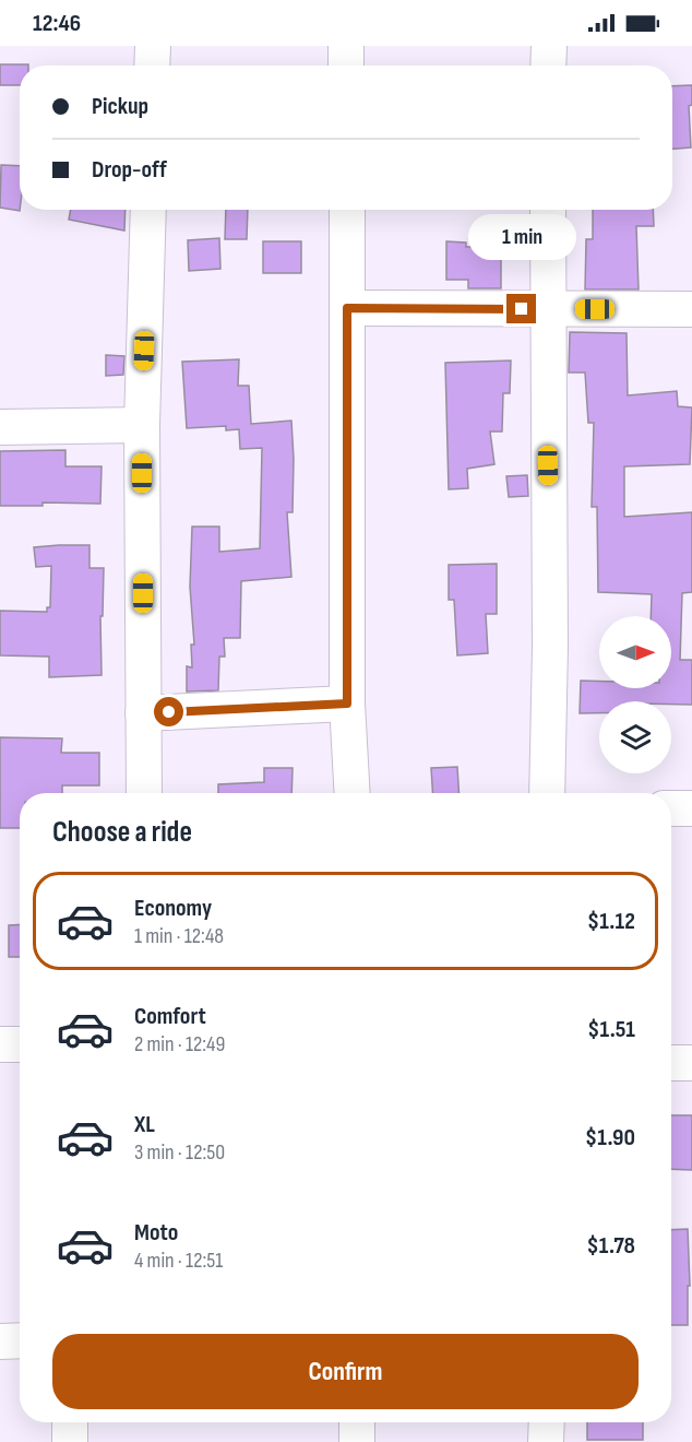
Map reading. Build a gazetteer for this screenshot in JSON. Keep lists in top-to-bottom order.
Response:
{
  "north": "right",
  "page": {
    "status": "12:46",
    "banner": ["Pickup", "Drop-off"],
    "bubble": "1 min",
    "heading": "Choose a ride",
    "list": [
      {
        "name": "Economy",
        "note": "1 min · 12:48",
        "value": "$1.12"
      },
      {
        "name": "Comfort",
        "note": "2 min · 12:49",
        "value": "$1.51"
      },
      {
        "name": "XL",
        "note": "3 min · 12:50",
        "value": "$1.90"
      },
      {
        "name": "Moto",
        "note": "4 min · 12:51",
        "value": "$1.78"
      }
    ],
    "buttons": "Confirm"
  }
}
